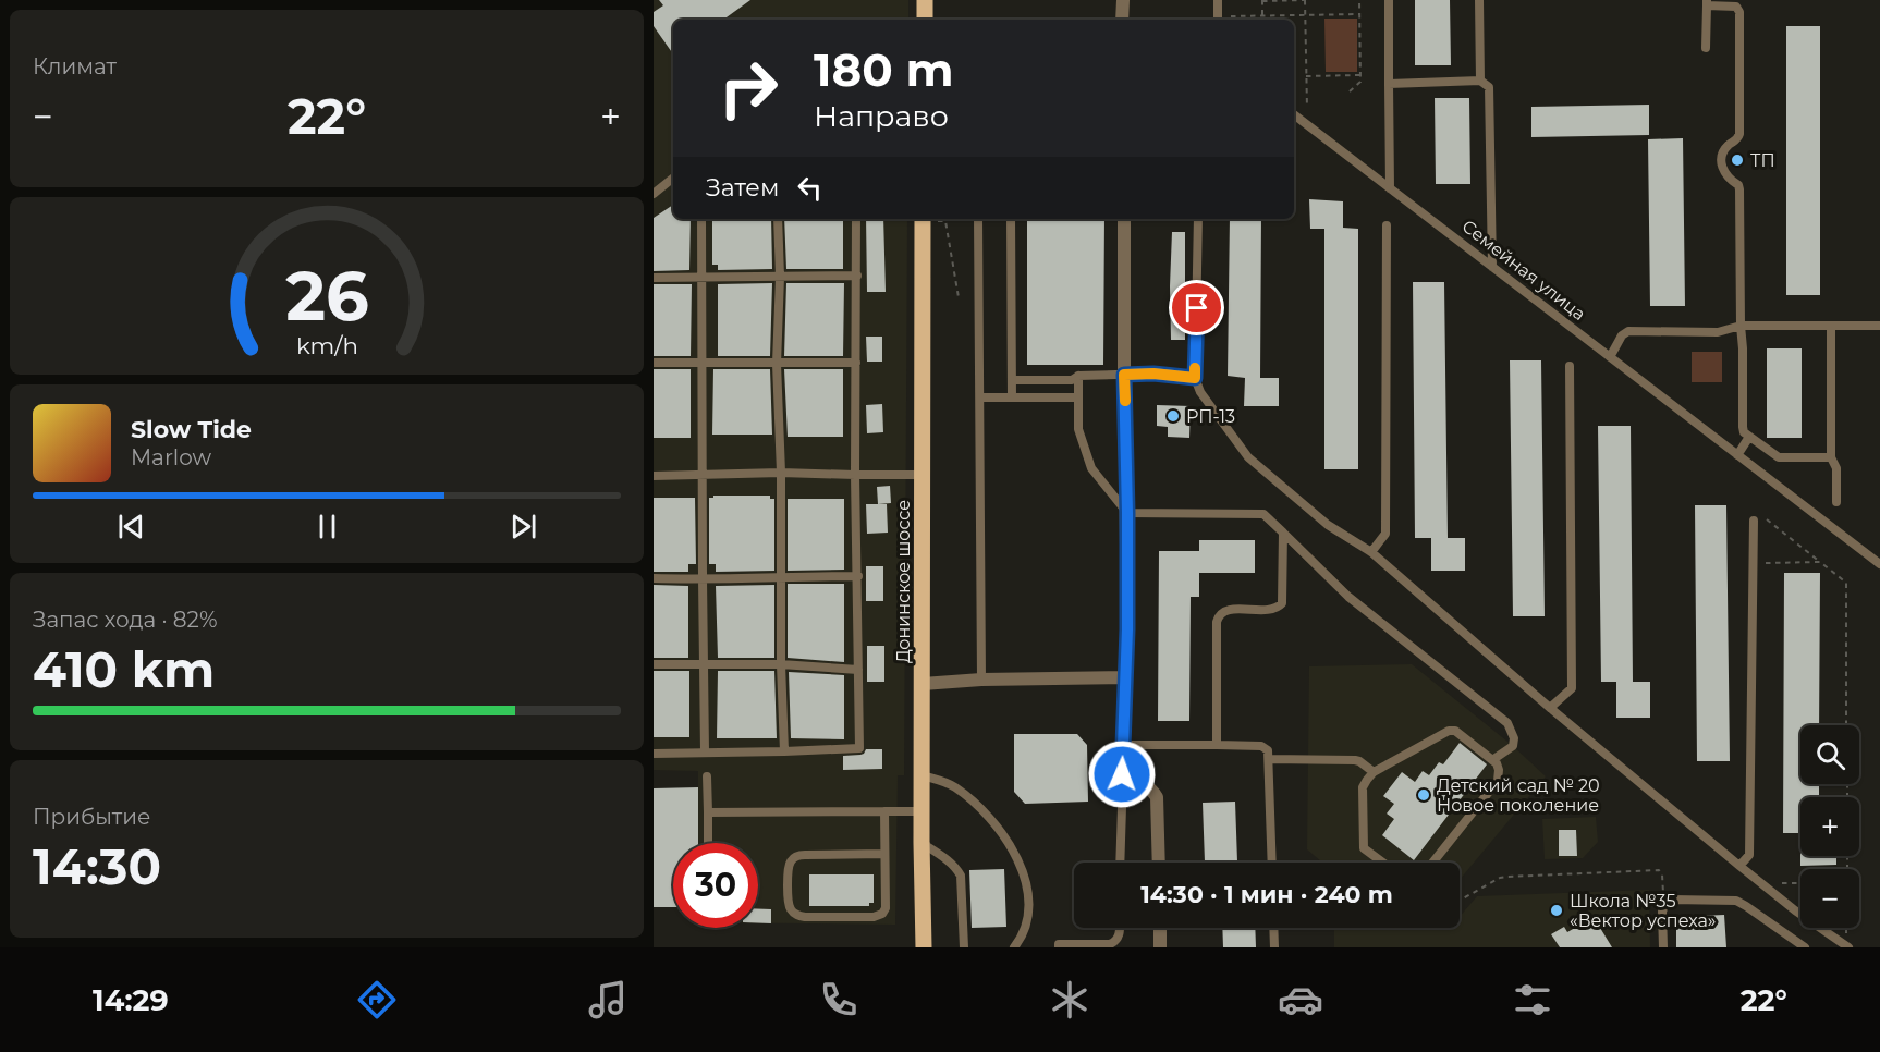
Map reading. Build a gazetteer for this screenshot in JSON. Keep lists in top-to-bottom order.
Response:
{
  "streets": {
    "main road": ["Донинское шоссе"],
    "lane": ["Семейная улица"]
  },
  "places": [
    "ТП",
    "РП-13",
    "Детский сад № 20 Новое поколение",
    "Школа №35 «Вектор успеха»"
  ],
  "page": {
    "tile": [
      "Климат",
      ["Запас хода · 82%", "410 km"],
      ["Прибытие", "14:30"]
    ],
    "turn": ["180 m", "Направо"],
    "heat": ["−", "22°", "+"],
    "then": "Затем",
    "song": ["Slow Tide", "Marlow"],
    "map_buttons": ["+", "−"],
    "limit": "30",
    "trip": "14:30 · 1 мин · 240 m",
    "tabs": ["14:29", "22°"],
    "gauge": ["26", "km/h"]
  }
}
